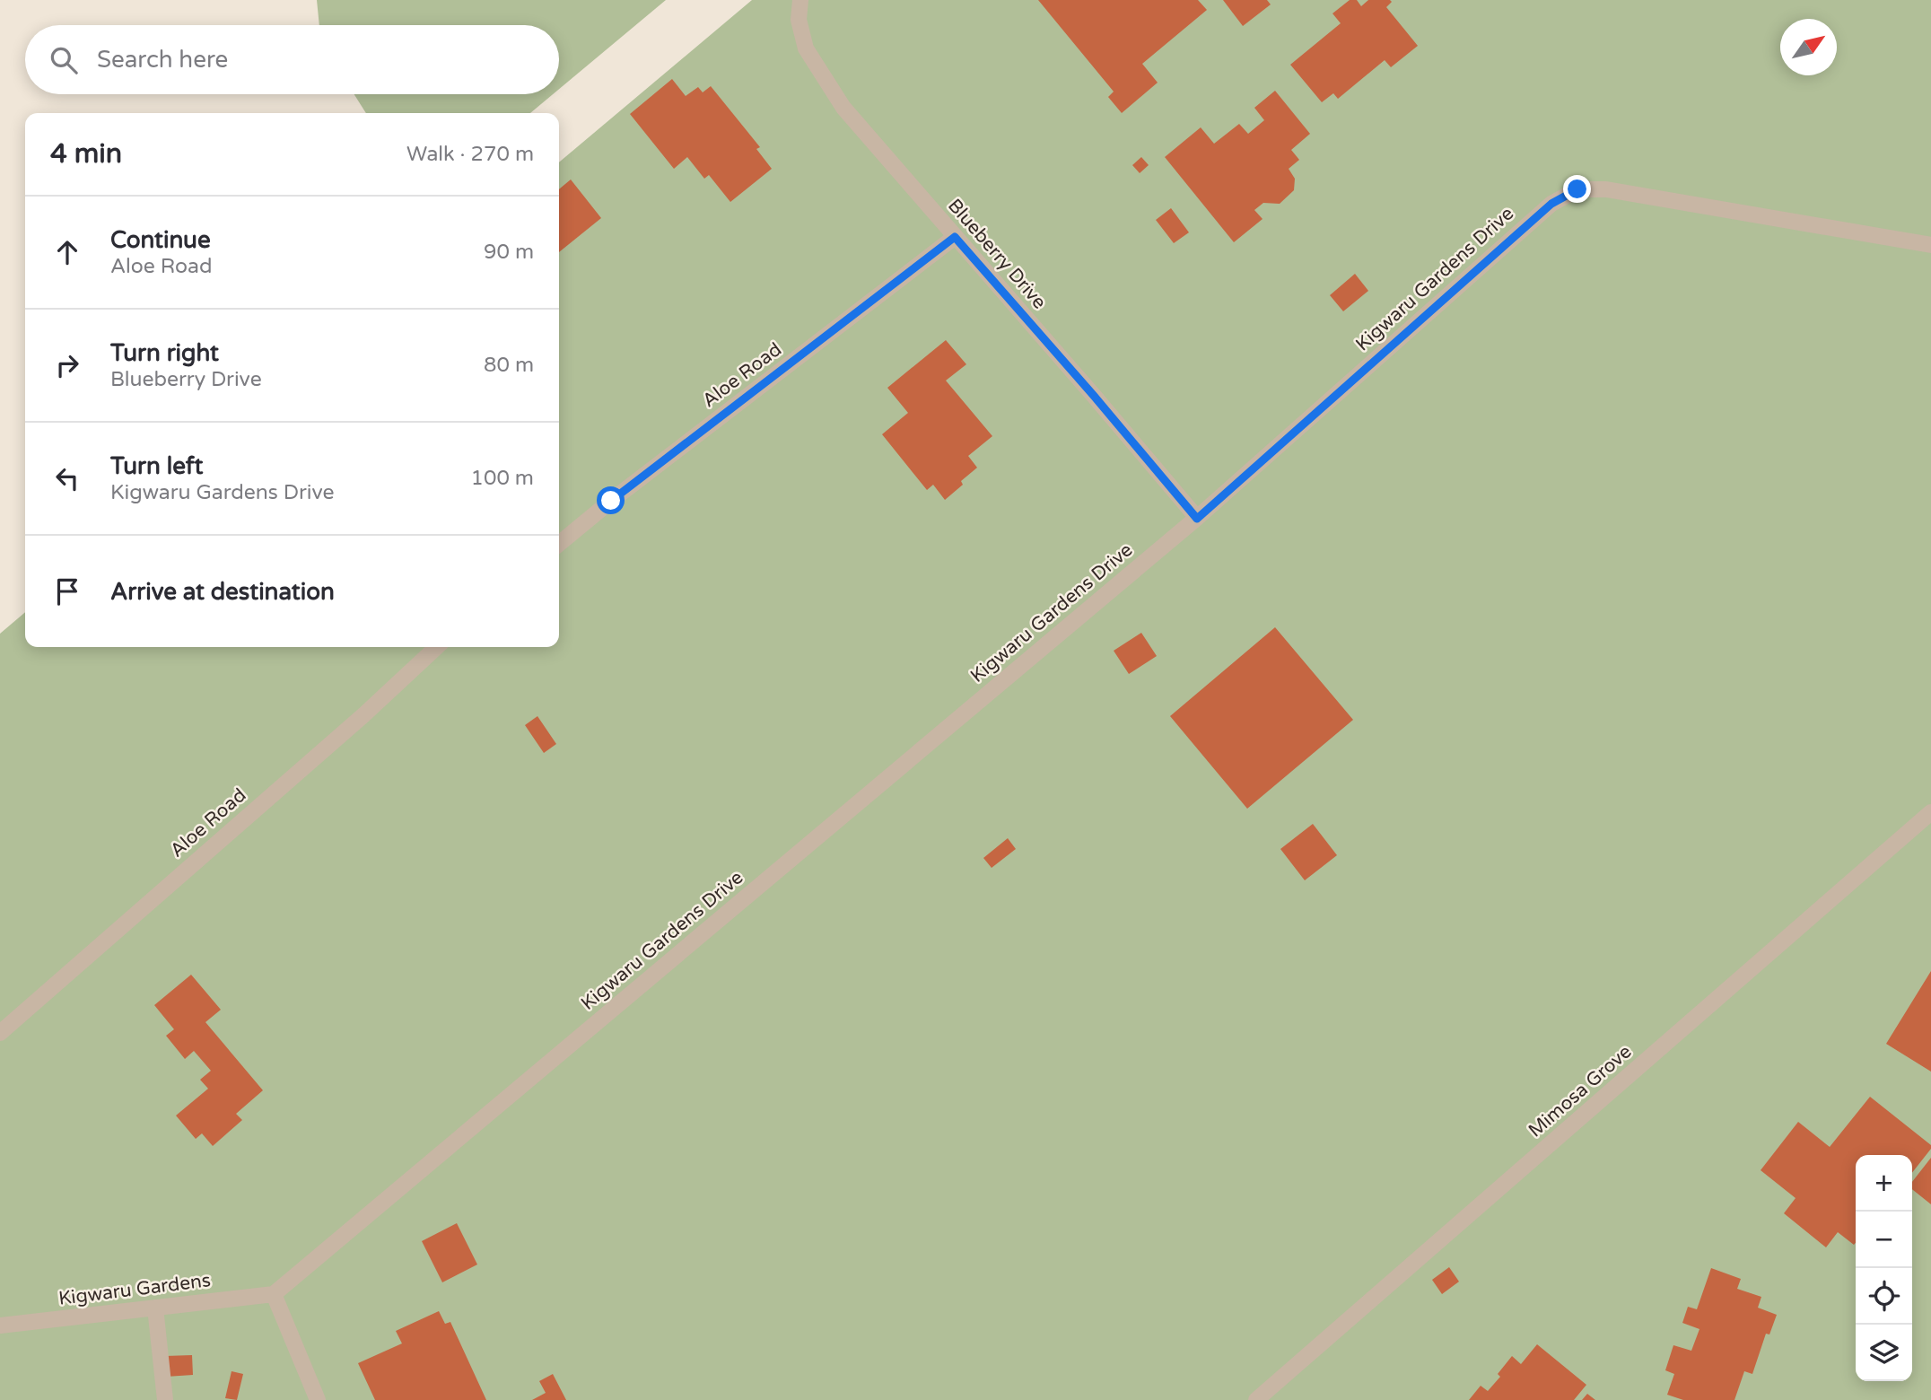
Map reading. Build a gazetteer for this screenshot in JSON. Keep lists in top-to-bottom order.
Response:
{
  "streets": {
    "street": [
      "Blueberry Drive",
      "Kigwaru Gardens Drive",
      "Aloe Road",
      "Mimosa Grove",
      "Kigwaru Gardens"
    ]
  },
  "crossings": [
    ["Blueberry Drive", "Kigwaru Gardens Drive"],
    ["Blueberry Drive", "Aloe Road"],
    ["Kigwaru Gardens Drive", "Kigwaru Gardens"]
  ],
  "north": "top right",
  "page": {
    "search": "Search here",
    "heading": ["4 min", "Walk · 270 m"],
    "list": [
      ["Continue", "Aloe Road", "90 m"],
      ["Turn right", "Blueberry Drive", "80 m"],
      ["Turn left", "Kigwaru Gardens Drive", "100 m"],
      "Arrive at destination"
    ],
    "map_buttons": ["+", "−"]
  }
}
